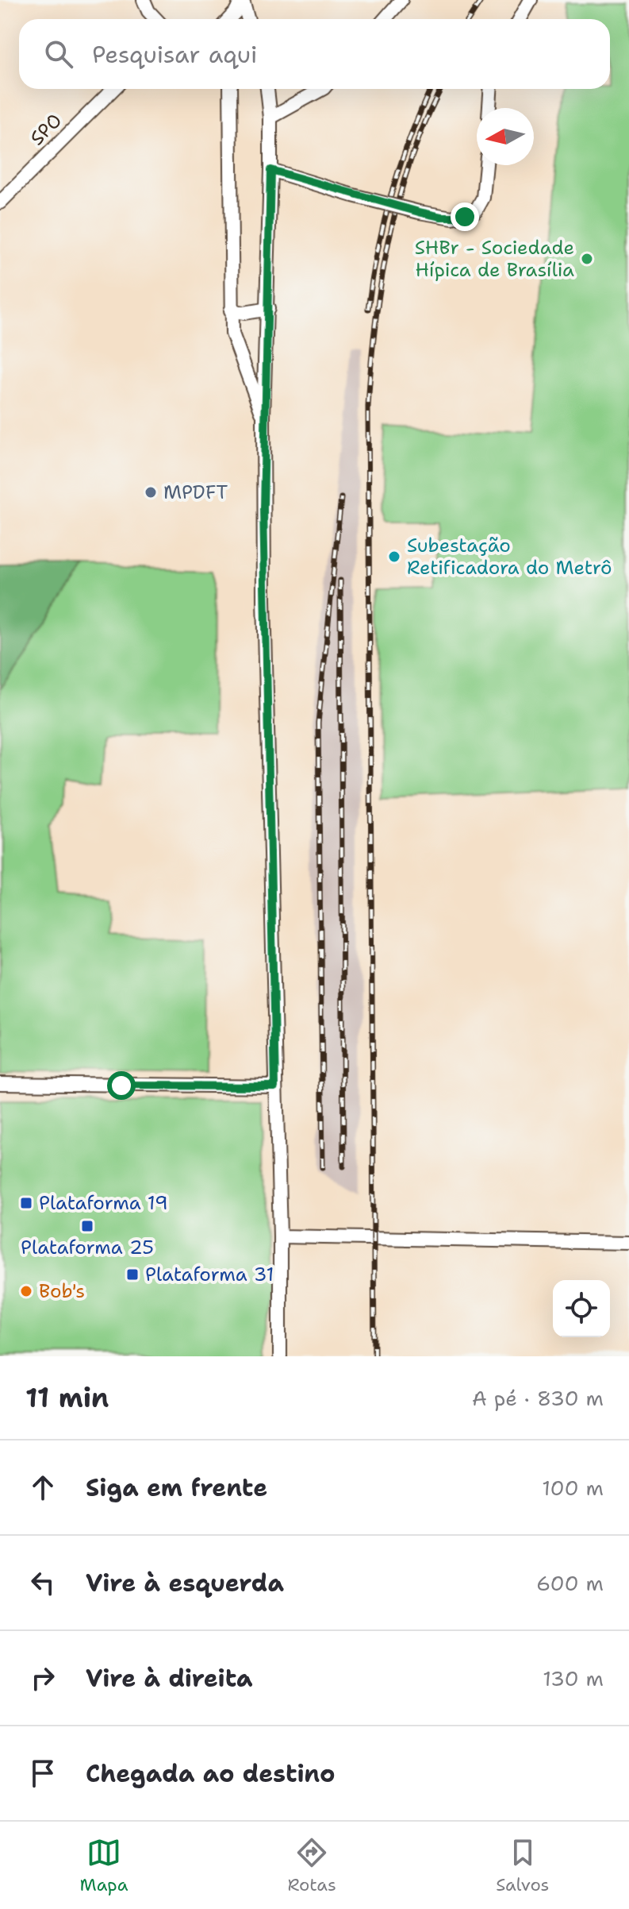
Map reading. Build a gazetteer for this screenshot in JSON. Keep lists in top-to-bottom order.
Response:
{
  "streets": {
    "street": ["SPO"]
  },
  "places": {
    "other": [
      "SHBr - Sociedade Hípica de Brasília",
      "MPDFT",
      "Subestação Retificadora do Metrô",
      "Bob's"
    ],
    "transit": ["Plataforma 19", "Plataforma 25", "Plataforma 31"]
  },
  "north": "left",
  "page": {
    "search": "Pesquisar aqui",
    "heading": ["11 min", "A pé · 830 m"],
    "list": [
      ["Siga em frente", "100 m"],
      ["Vire à esquerda", "600 m"],
      ["Vire à direita", "130 m"],
      "Chegada ao destino"
    ],
    "nav": ["Mapa", "Rotas", "Salvos"]
  }
}
